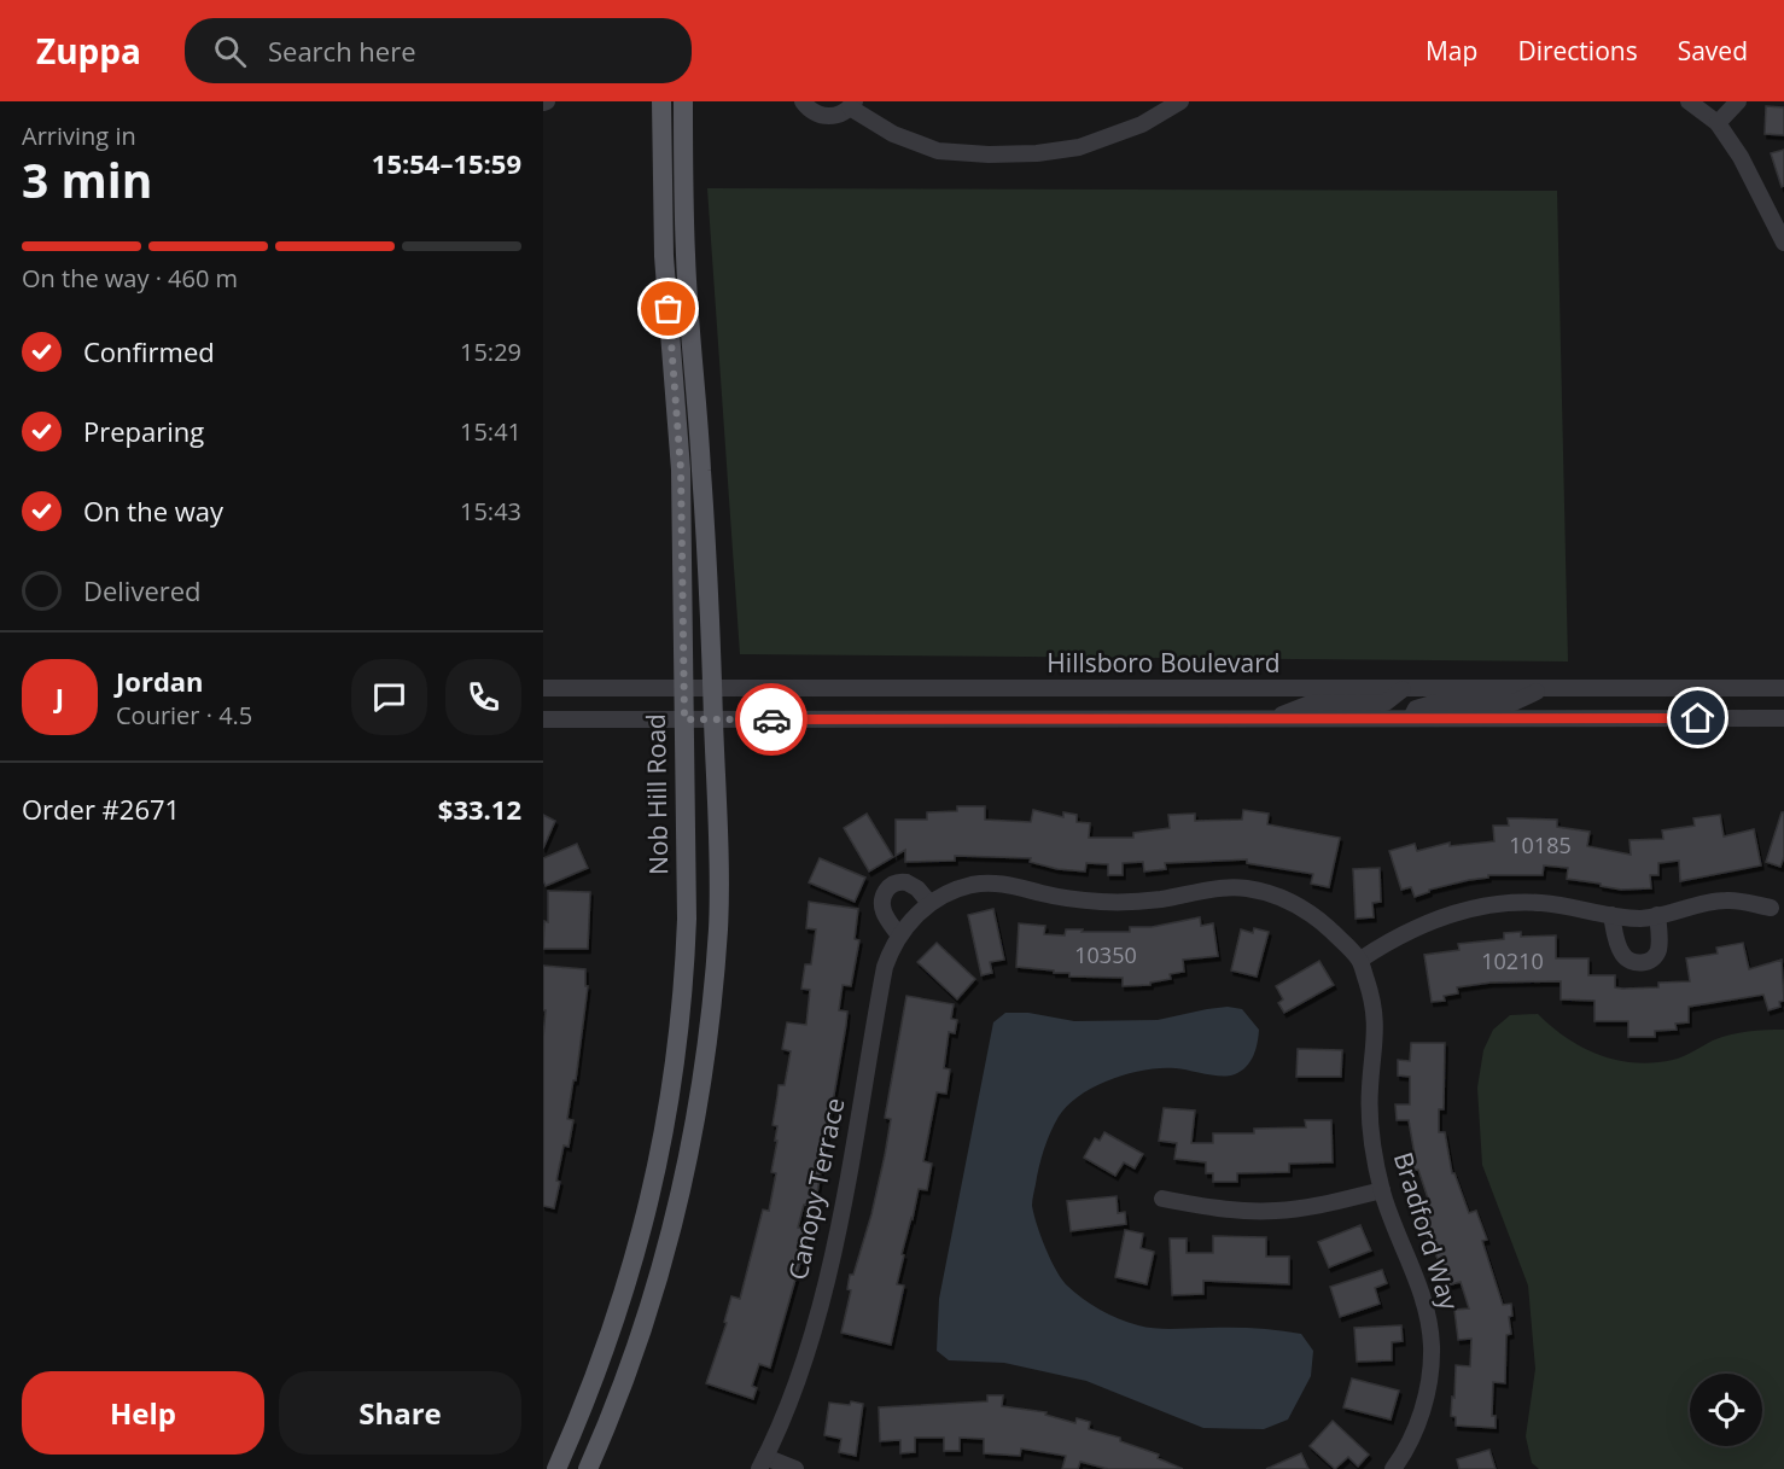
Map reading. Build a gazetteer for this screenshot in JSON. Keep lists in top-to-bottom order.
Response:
{
  "streets": {
    "main road": ["Nob Hill Road"],
    "street": ["Hillsboro Boulevard", "Canopy Terrace", "Bradford Way"]
  },
  "crossings": [
    ["Hillsboro Boulevard", "Nob Hill Road"],
    ["Canopy Terrace", "Bradford Way"]
  ],
  "house_numbers": ["10185", "10350", "10210"],
  "page": {
    "header": "Zuppa",
    "search": "Search here",
    "nav": ["Map", "Directions", "Saved"],
    "heading": ["3 min", "Arriving in", "15:54–15:59"],
    "panel": [
      "Jordan",
      "Courier · 4.5",
      "Order #2671",
      "$33.12"
    ],
    "bar": "On the way · 460 m",
    "list": [
      ["Confirmed", "15:29"],
      ["Preparing", "15:41"],
      ["On the way", "15:43"],
      "Delivered"
    ],
    "round": "J",
    "buttons": ["Help", "Share"]
  }
}
